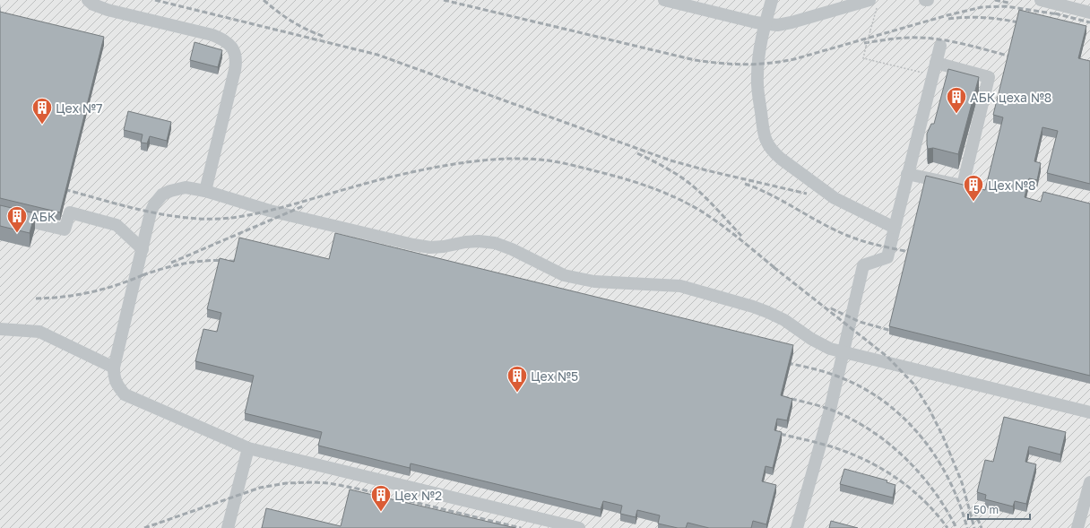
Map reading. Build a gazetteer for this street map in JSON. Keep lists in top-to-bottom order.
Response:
{
  "places": {
    "building": [
      "АБК цеха №8",
      "Цех №7",
      "Цех №8",
      "АБК",
      "Цех №5",
      "Цех №2"
    ]
  },
  "scale_bar": "50 m"
}
